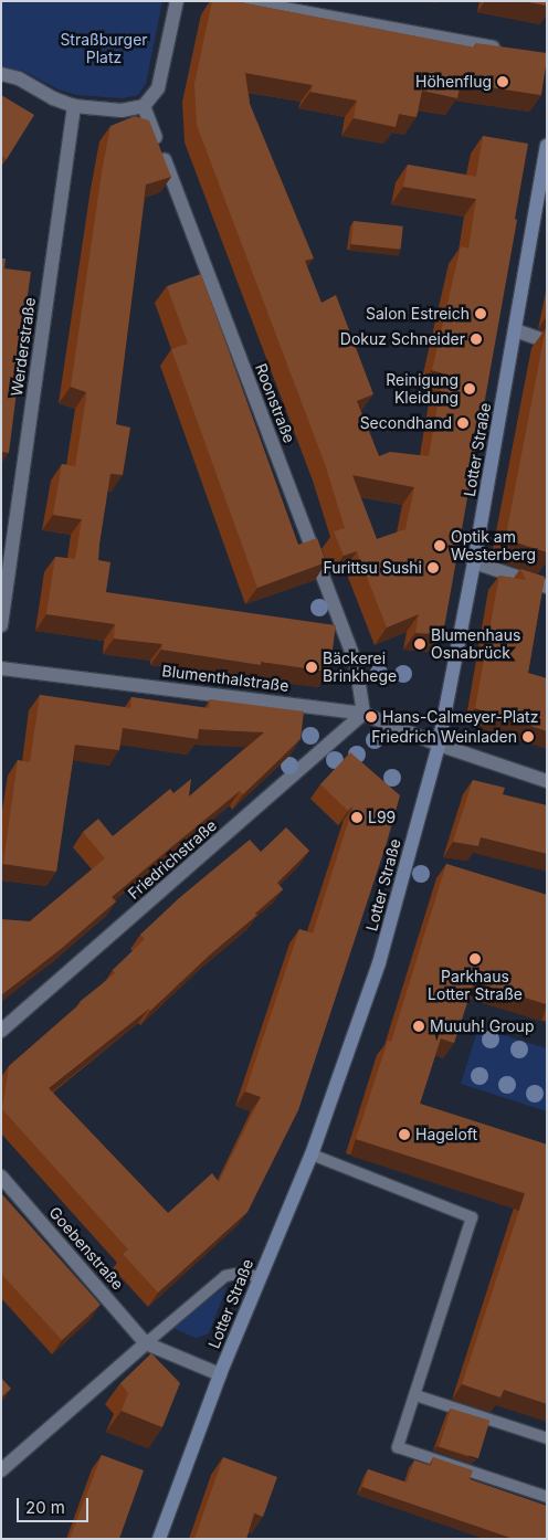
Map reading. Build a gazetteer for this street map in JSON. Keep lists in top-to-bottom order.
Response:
{
  "streets": {
    "street": [
      "Werderstraße",
      "Roonstraße",
      "Lotter Straße",
      "Blumenthalstraße",
      "Friedrichstraße",
      "Goebenstraße"
    ]
  },
  "crossings": [
    ["Roonstraße", "Blumenthalstraße"],
    ["Roonstraße", "Friedrichstraße"],
    ["Lotter Straße", "Blumenthalstraße"],
    ["Blumenthalstraße", "Friedrichstraße"]
  ],
  "parks": ["Straßburger Platz"],
  "places": [
    "Höhenflug",
    "Salon Estreich",
    "Dokuz Schneider",
    "Reinigung Kleidung",
    "Secondhand",
    "Optik am Westerberg",
    "Furittsu Sushi",
    "Blumenhaus Osnabrück",
    "Bäckerei Brinkhege",
    "Hans-Calmeyer-Platz",
    "Friedrich Weinladen",
    "L99",
    "Parkhaus Lotter Straße",
    "Muuuh! Group",
    "Hageloft"
  ],
  "scale_bar": "20 m"
}
